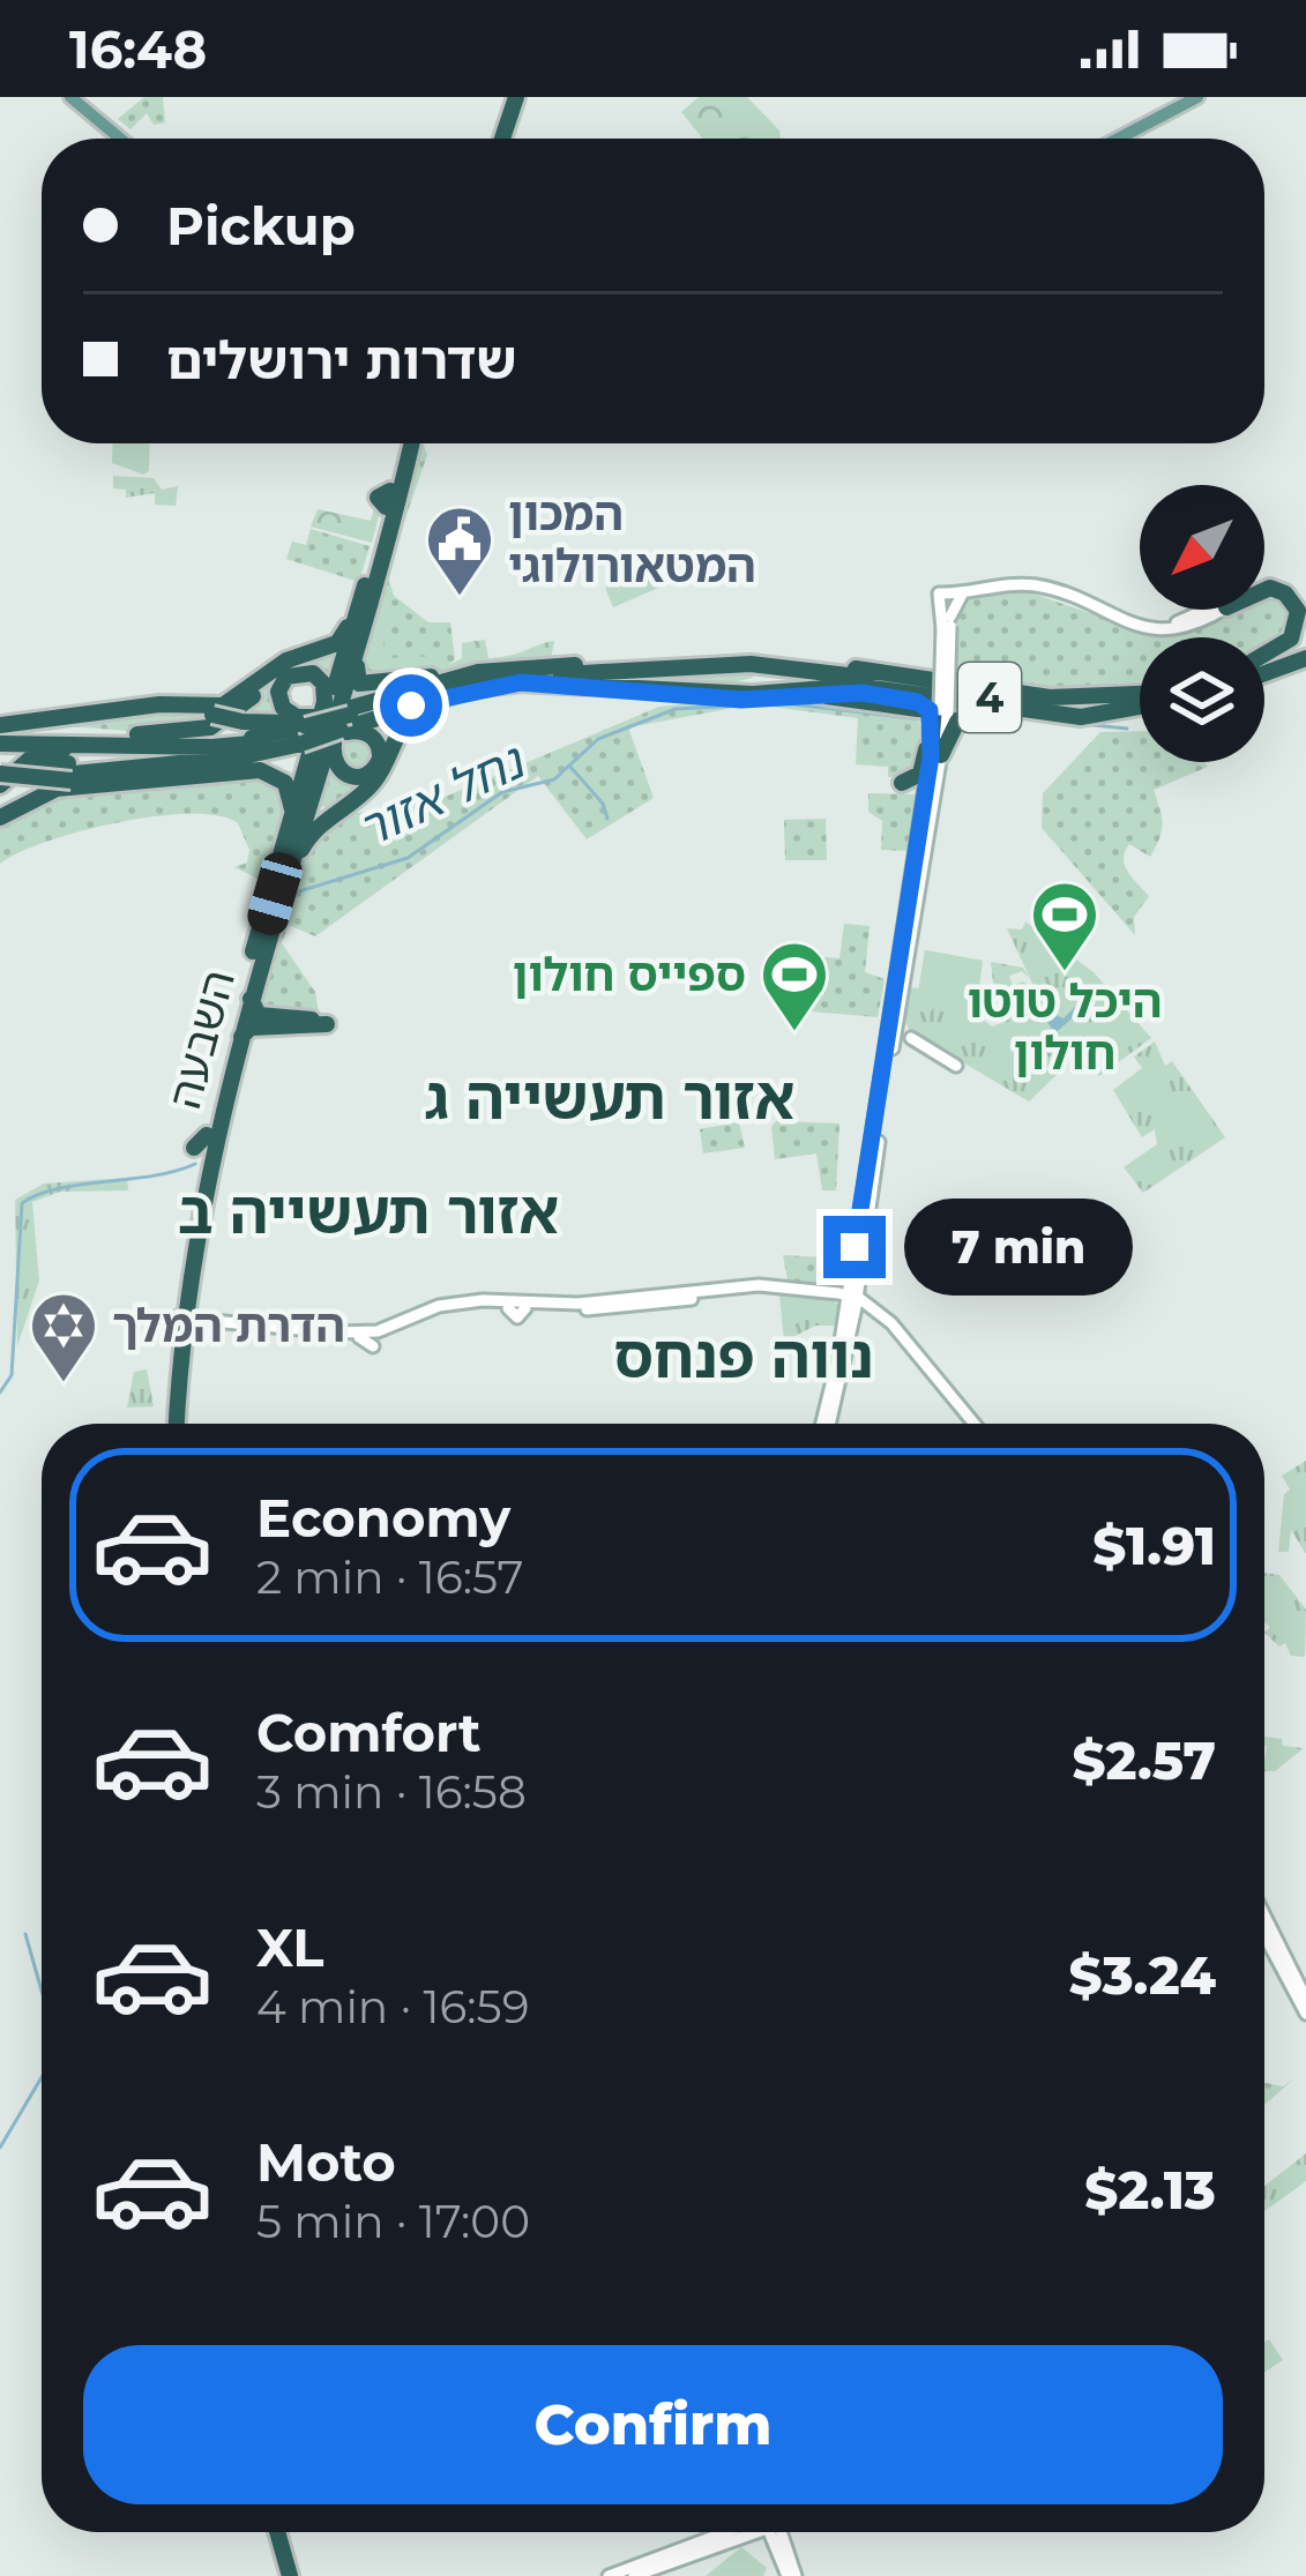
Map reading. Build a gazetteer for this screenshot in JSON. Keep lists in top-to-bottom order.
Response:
{
  "streets": {
    "highway": ["4", "השבעה"]
  },
  "crossings": [
    ["4", "השבעה"]
  ],
  "districts": ["אזור תעשייה ג", "אזור תעשייה ב", "נווה פנחס"],
  "water": ["נחל אזור"],
  "places": {
    "public building": ["המכון המטאורולוגי"],
    "sports": ["היכל טוטו חולון", "ספייס חולון"],
    "synagogue": ["הדרת המלך"]
  },
  "north": "bottom left",
  "page": {
    "status": "16:48",
    "banner": ["Pickup", "שדרות ירושלים"],
    "bubble": "7 min",
    "list": [
      {
        "name": "Economy",
        "note": "2 min · 16:57",
        "value": "$1.91"
      },
      {
        "name": "Comfort",
        "note": "3 min · 16:58",
        "value": "$2.57"
      },
      {
        "name": "XL",
        "note": "4 min · 16:59",
        "value": "$3.24"
      },
      {
        "name": "Moto",
        "note": "5 min · 17:00",
        "value": "$2.13"
      }
    ],
    "buttons": "Confirm"
  }
}
